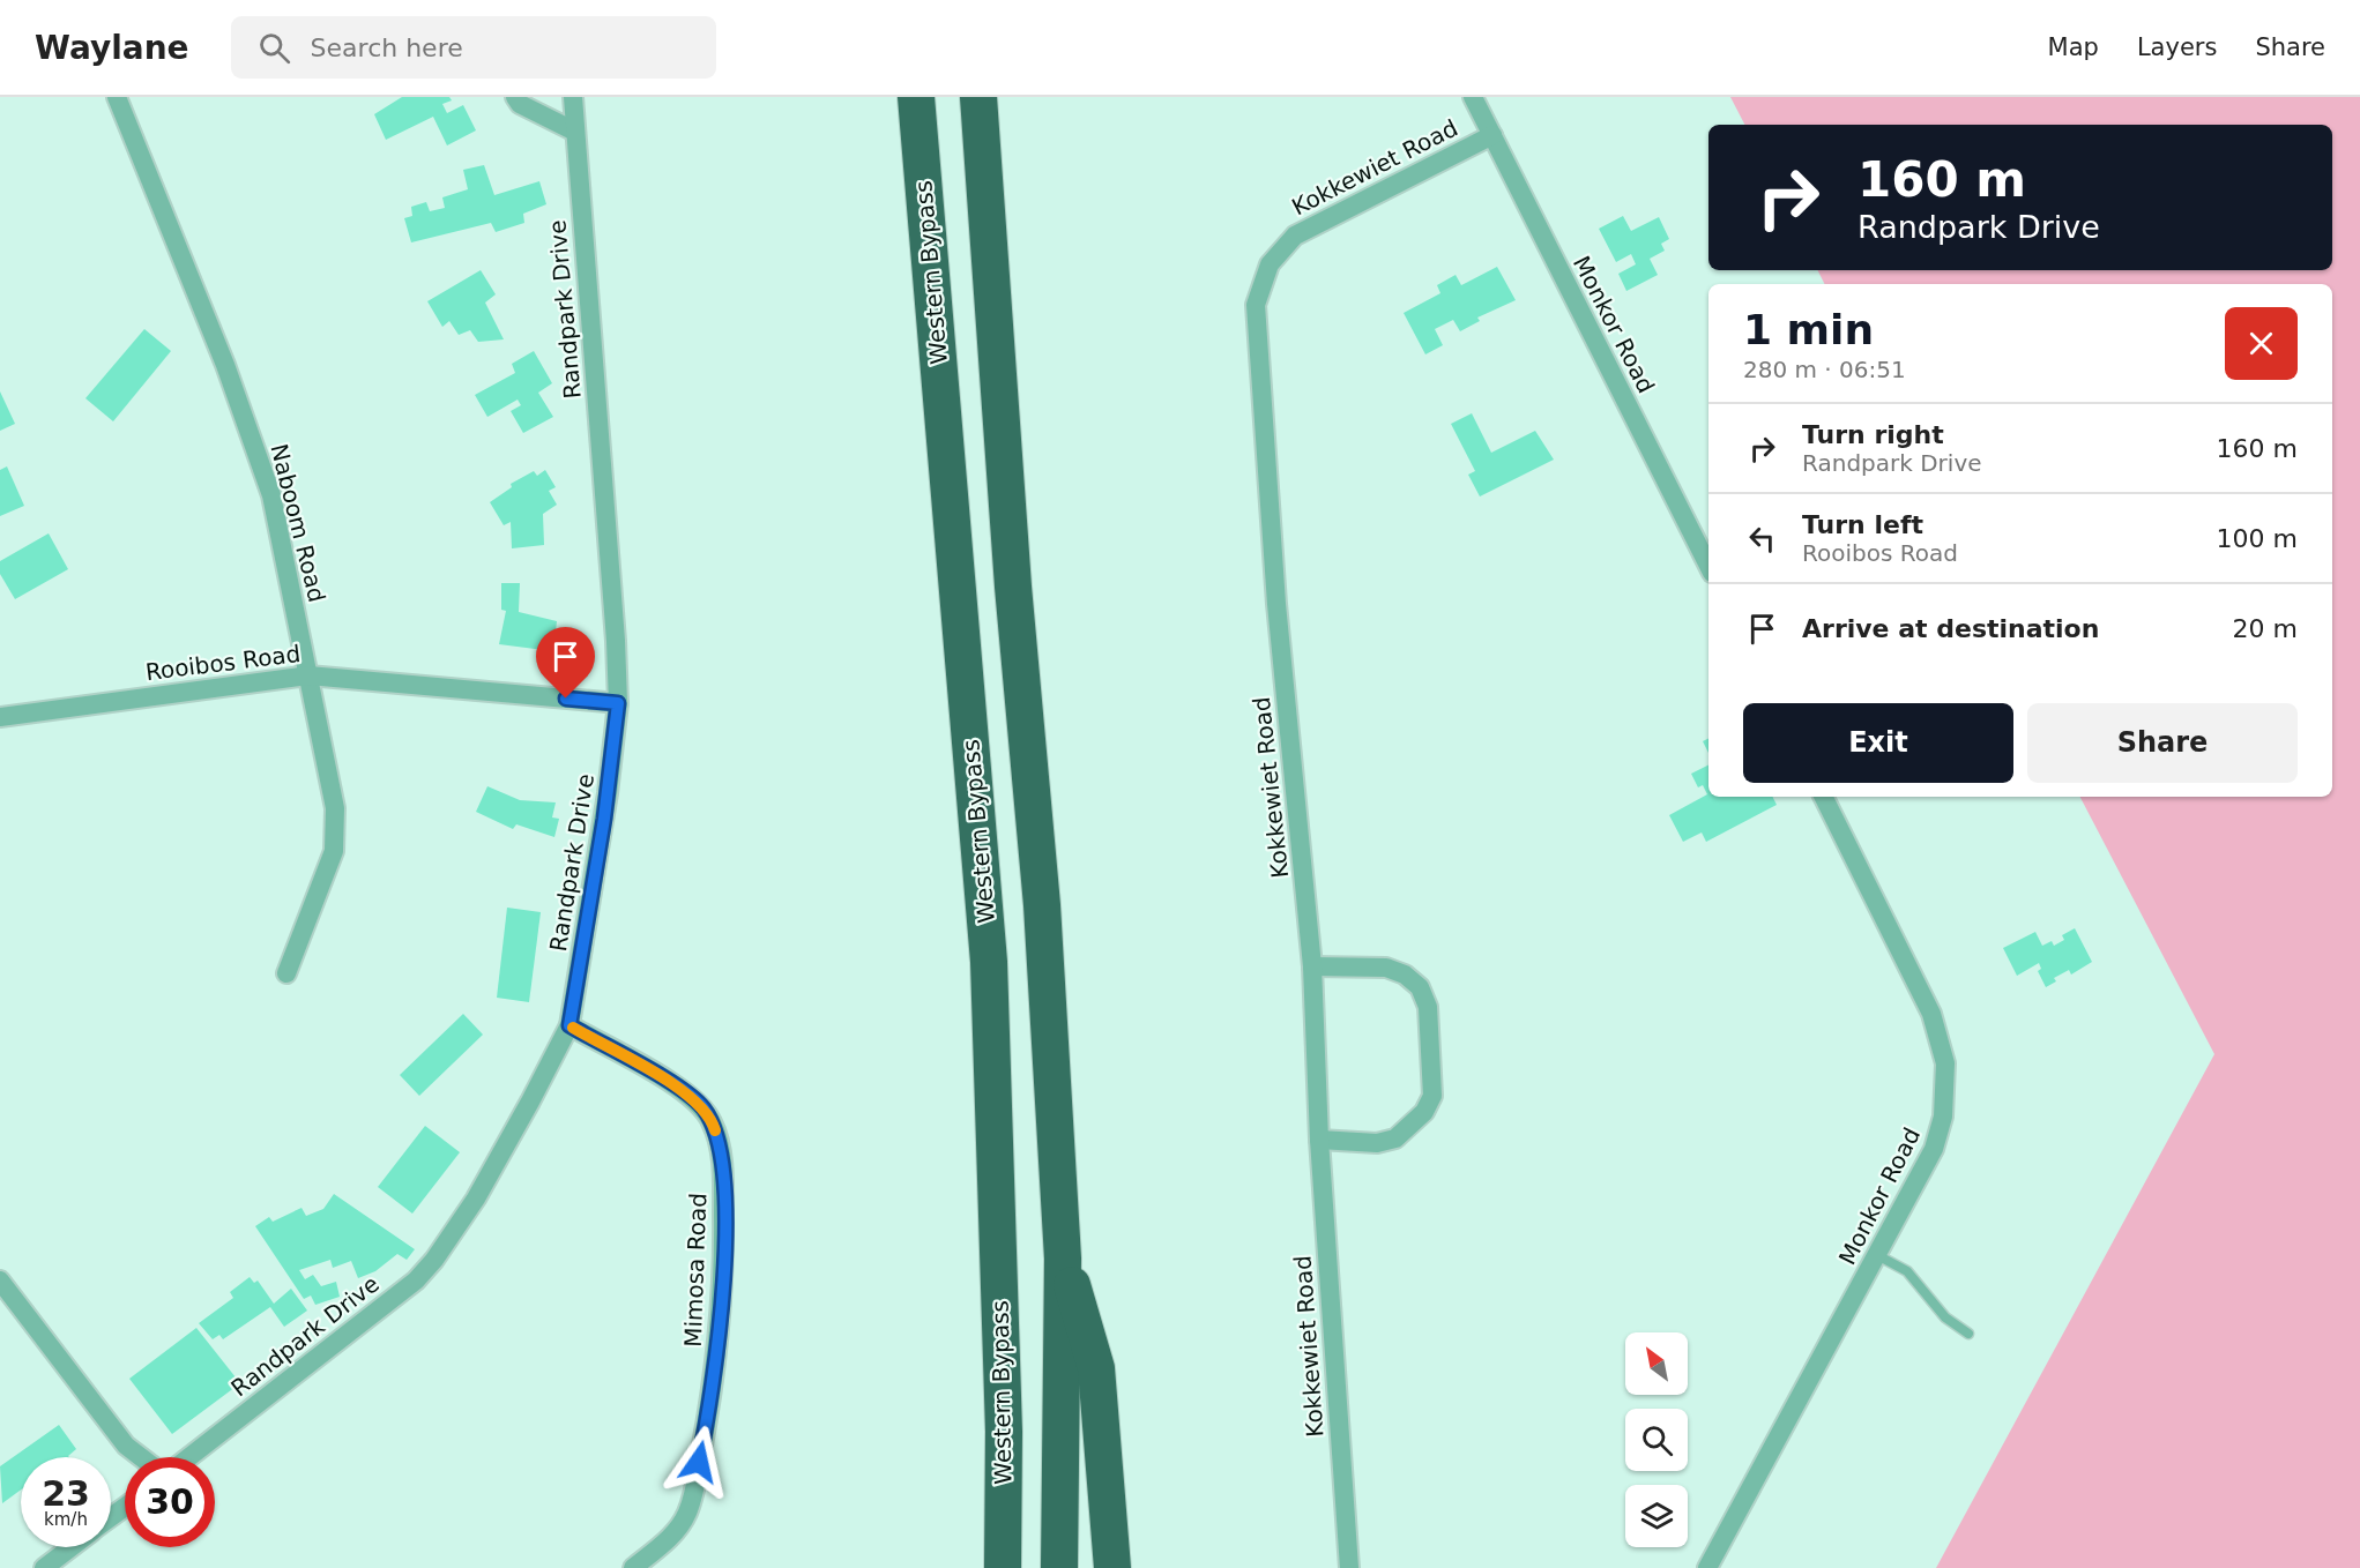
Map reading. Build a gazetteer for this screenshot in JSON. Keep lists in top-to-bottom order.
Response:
{
  "streets": {
    "highway": ["Western Bypass"],
    "street": [
      "Kokkewiet Road",
      "Randpark Drive",
      "Monkor Road",
      "Naboom Road",
      "Rooibos Road",
      "Mimosa Road"
    ]
  },
  "crossings": [
    ["Kokkewiet Road", "Monkor Road"],
    ["Randpark Drive", "Rooibos Road"],
    ["Randpark Drive", "Mimosa Road"],
    ["Naboom Road", "Rooibos Road"]
  ],
  "north": "top left",
  "page": {
    "header": "Waylane",
    "search": "Search here",
    "nav": ["Map", "Layers", "Share"],
    "turn": ["160 m", "Randpark Drive"],
    "heading": ["1 min", "280 m · 06:51"],
    "list": [
      {
        "name": "Turn right",
        "note": "Randpark Drive",
        "value": "160 m"
      },
      {
        "name": "Turn left",
        "note": "Rooibos Road",
        "value": "100 m"
      },
      {
        "name": "Arrive at destination",
        "value": "20 m"
      }
    ],
    "buttons": ["Exit", "Share"],
    "speed": "23 km/h",
    "limit": "30"
  }
}
